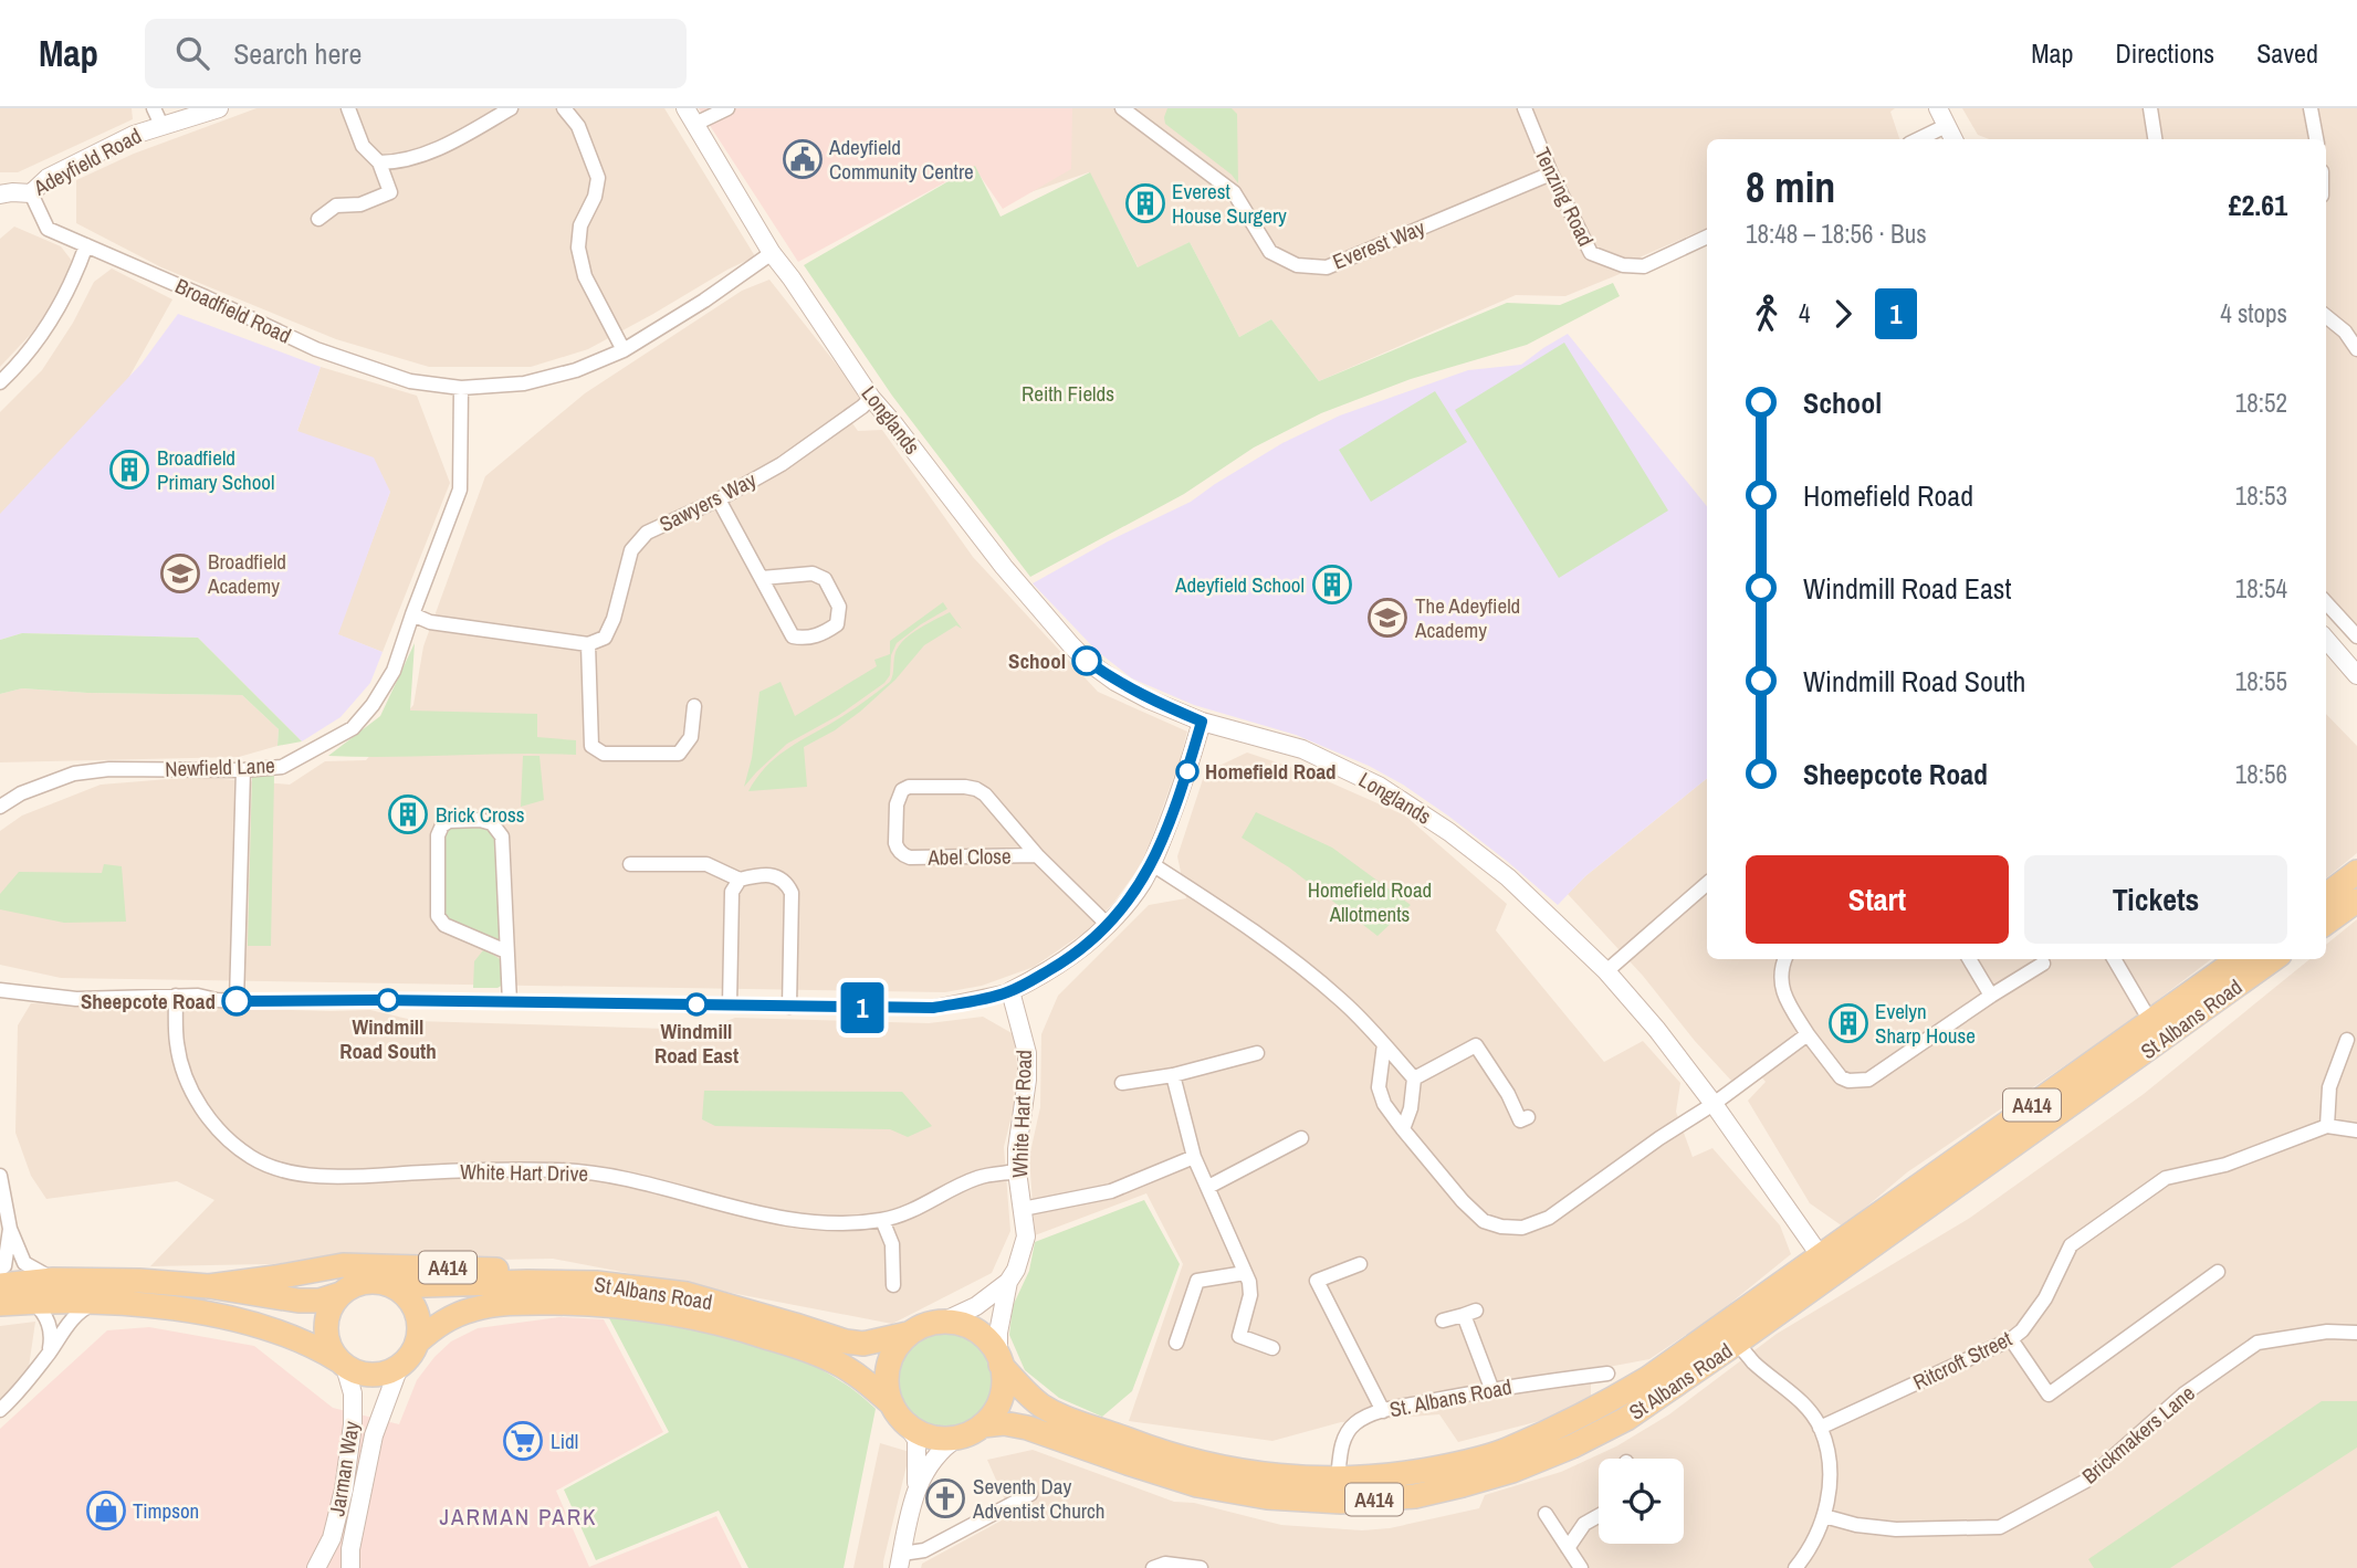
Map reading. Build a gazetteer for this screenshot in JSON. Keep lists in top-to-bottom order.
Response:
{
  "streets": {
    "main road": ["St Albans Road", "A414"],
    "street": [
      "Adeyfield Road",
      "Tenzing Road",
      "Everest Way",
      "Broadfield Road",
      "Longlands",
      "Sawyers Way",
      "Newfield Lane",
      "Abel Close",
      "White Hart Road",
      "White Hart Drive",
      "Ritcroft Street",
      "St. Albans Road",
      "Brickmakers Lane",
      "Jarman Way"
    ]
  },
  "crossings": [
    ["Adeyfield Road", "Broadfield Road"],
    ["Tenzing Road", "Everest Way"],
    ["Broadfield Road", "Longlands"],
    ["Longlands", "Sawyers Way"],
    ["Longlands", "St Albans Road"],
    ["St Albans Road", "A414"],
    ["St Albans Road", "White Hart Road"],
    ["St Albans Road", "St. Albans Road"],
    ["St Albans Road", "Jarman Way"],
    ["A414", "Jarman Way"],
    ["White Hart Road", "White Hart Drive"]
  ],
  "districts": ["JARMAN PARK"],
  "parks": ["Reith Fields", "Homefield Road Allotments"],
  "places": {
    "public building": ["Adeyfield Community Centre"],
    "building": [
      "Everest House Surgery",
      "Broadfield Primary School",
      "Adeyfield School",
      "Brick Cross",
      "Evelyn Sharp House"
    ],
    "school or university": ["Broadfield Academy", "The Adeyfield Academy"],
    "other": [
      "School",
      "Homefield Road",
      "Windmill Road South",
      "Sheepcote Road",
      "Windmill Road East"
    ],
    "supermarket": ["Lidl"],
    "church": ["Seventh Day Adventist Church"],
    "shop": ["Timpson"]
  },
  "lines": ["bus line 1"],
  "page": {
    "header": "Map",
    "search": "Search here",
    "nav": ["Map", "Directions", "Saved"],
    "on_map": "1",
    "heading": ["8 min", "18:48 – 18:56 · Bus", "£2.61"],
    "legs": ["4", "1", "4 stops"],
    "list": [
      {
        "name": "School",
        "value": "18:52"
      },
      {
        "name": "Homefield Road",
        "value": "18:53"
      },
      {
        "name": "Windmill Road East",
        "value": "18:54"
      },
      {
        "name": "Windmill Road South",
        "value": "18:55"
      },
      {
        "name": "Sheepcote Road",
        "value": "18:56"
      }
    ],
    "buttons": ["Start", "Tickets"]
  }
}
